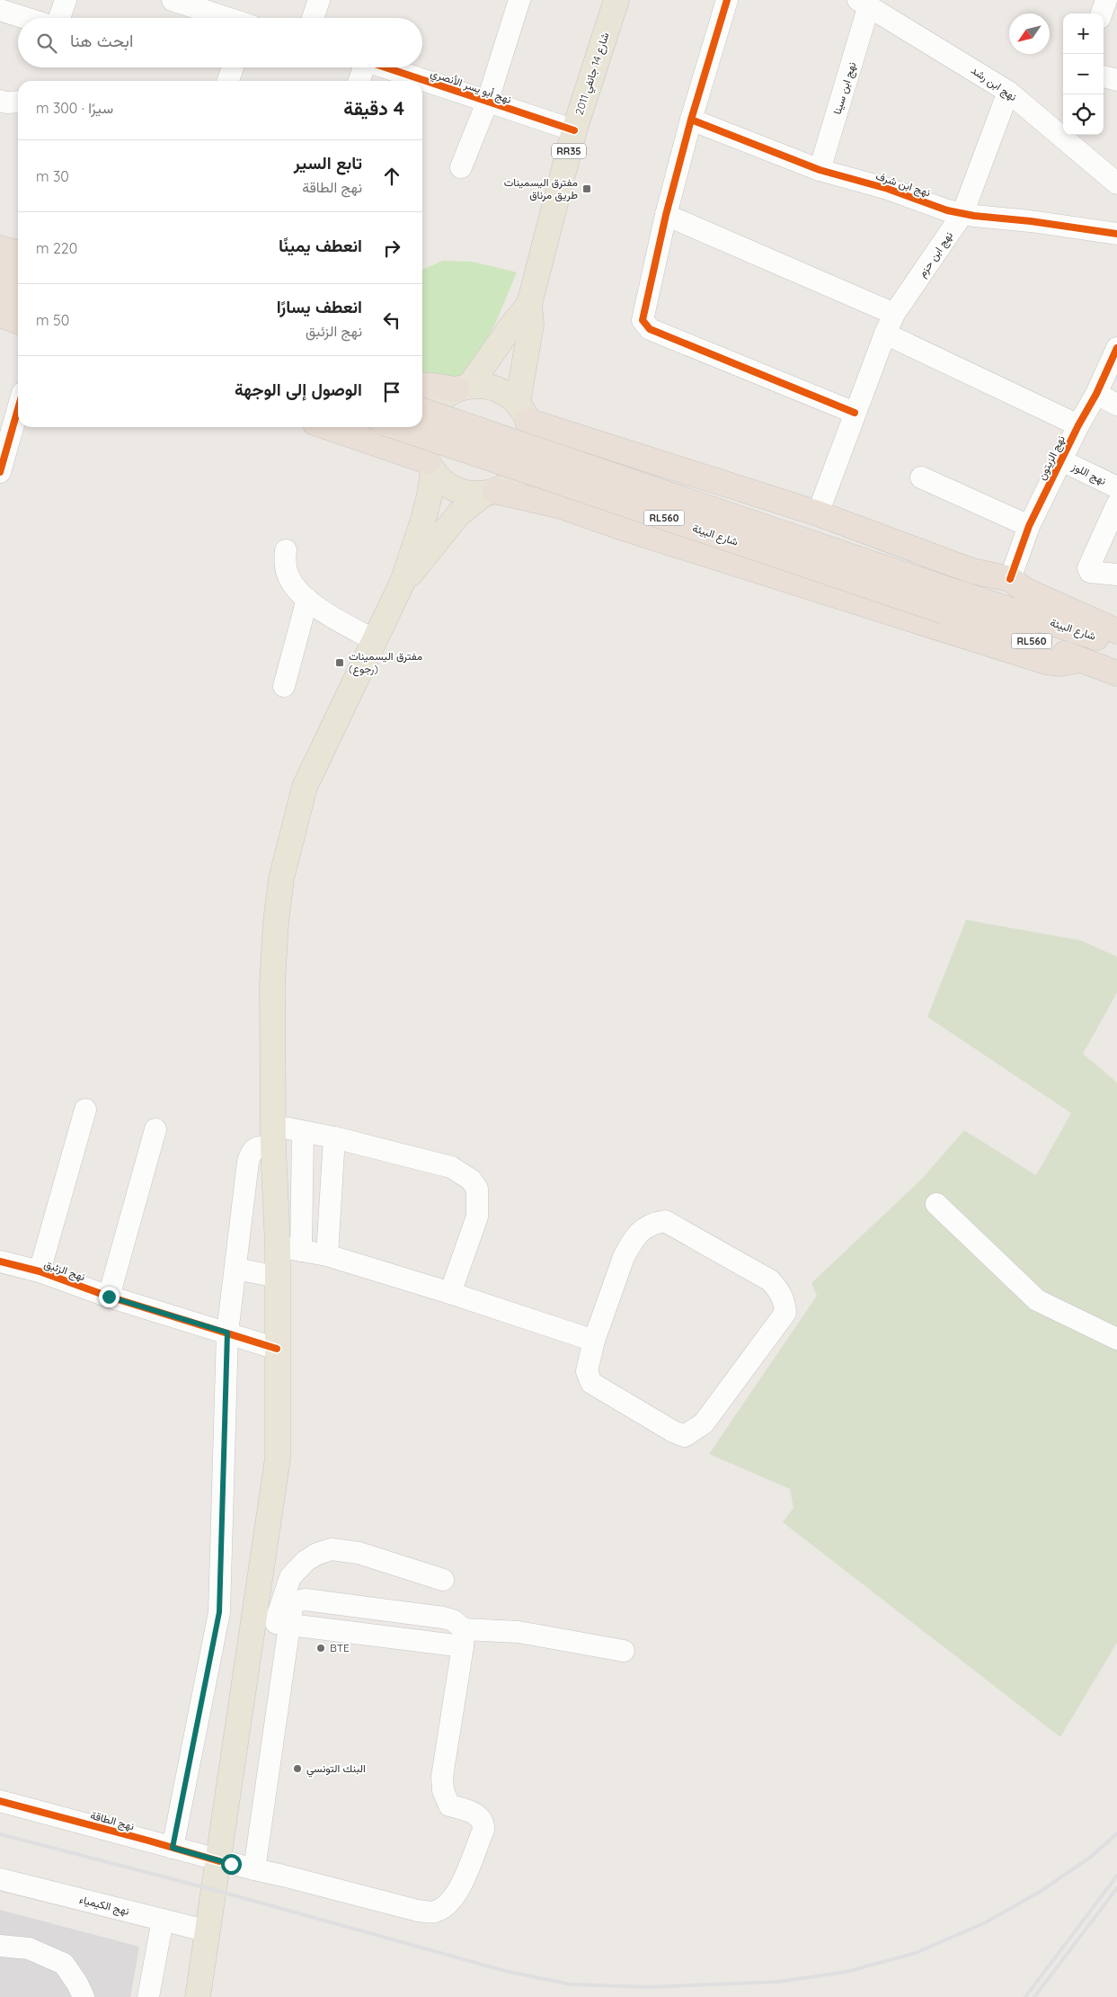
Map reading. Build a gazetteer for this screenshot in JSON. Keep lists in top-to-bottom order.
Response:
{
  "streets": {
    "highway": ["RL560", "شارع البيئة"],
    "main road": ["شارع 14 جانفي 2011", "RR35"],
    "street": [
      "نهج ابن رشد",
      "نهج أبو يسر الأنصري",
      "نهج ابن سينا",
      "نهج ابن شرف",
      "نهج ابن حزم",
      "نهج الزيتون",
      "نهج اللوز",
      "نهج الزئبق",
      "نهج الطاقة",
      "نهج الكيمياء"
    ]
  },
  "crossings": [
    ["شارع 14 جانفي 2011", "نهج أبو يسر الأنصري"],
    ["نهج ابن رشد", "نهج ابن سينا"],
    ["نهج ابن رشد", "نهج ابن حزم"],
    ["نهج ابن سينا", "نهج ابن شرف"],
    ["نهج ابن شرف", "نهج ابن حزم"],
    ["نهج الزيتون", "نهج اللوز"],
    ["RL560", "شارع البيئة"]
  ],
  "places": {
    "transit": ["مفترق اليسمينات طريق مرناق", "مفترق اليسمينات (رجوع)"],
    "other": ["BTE", "البنك التونسي"]
  },
  "north": "bottom left",
  "page": {
    "map_buttons": ["+", "−"],
    "search": "ابحث هنا",
    "heading": ["4 دقيقة", "سيرًا · 300 m"],
    "list": [
      ["تابع السير", "نهج الطاقة", "30 m"],
      ["انعطف يمينًا", "220 m"],
      ["انعطف يسارًا", "نهج الزئبق", "50 m"],
      "الوصول إلى الوجهة"
    ]
  }
}
